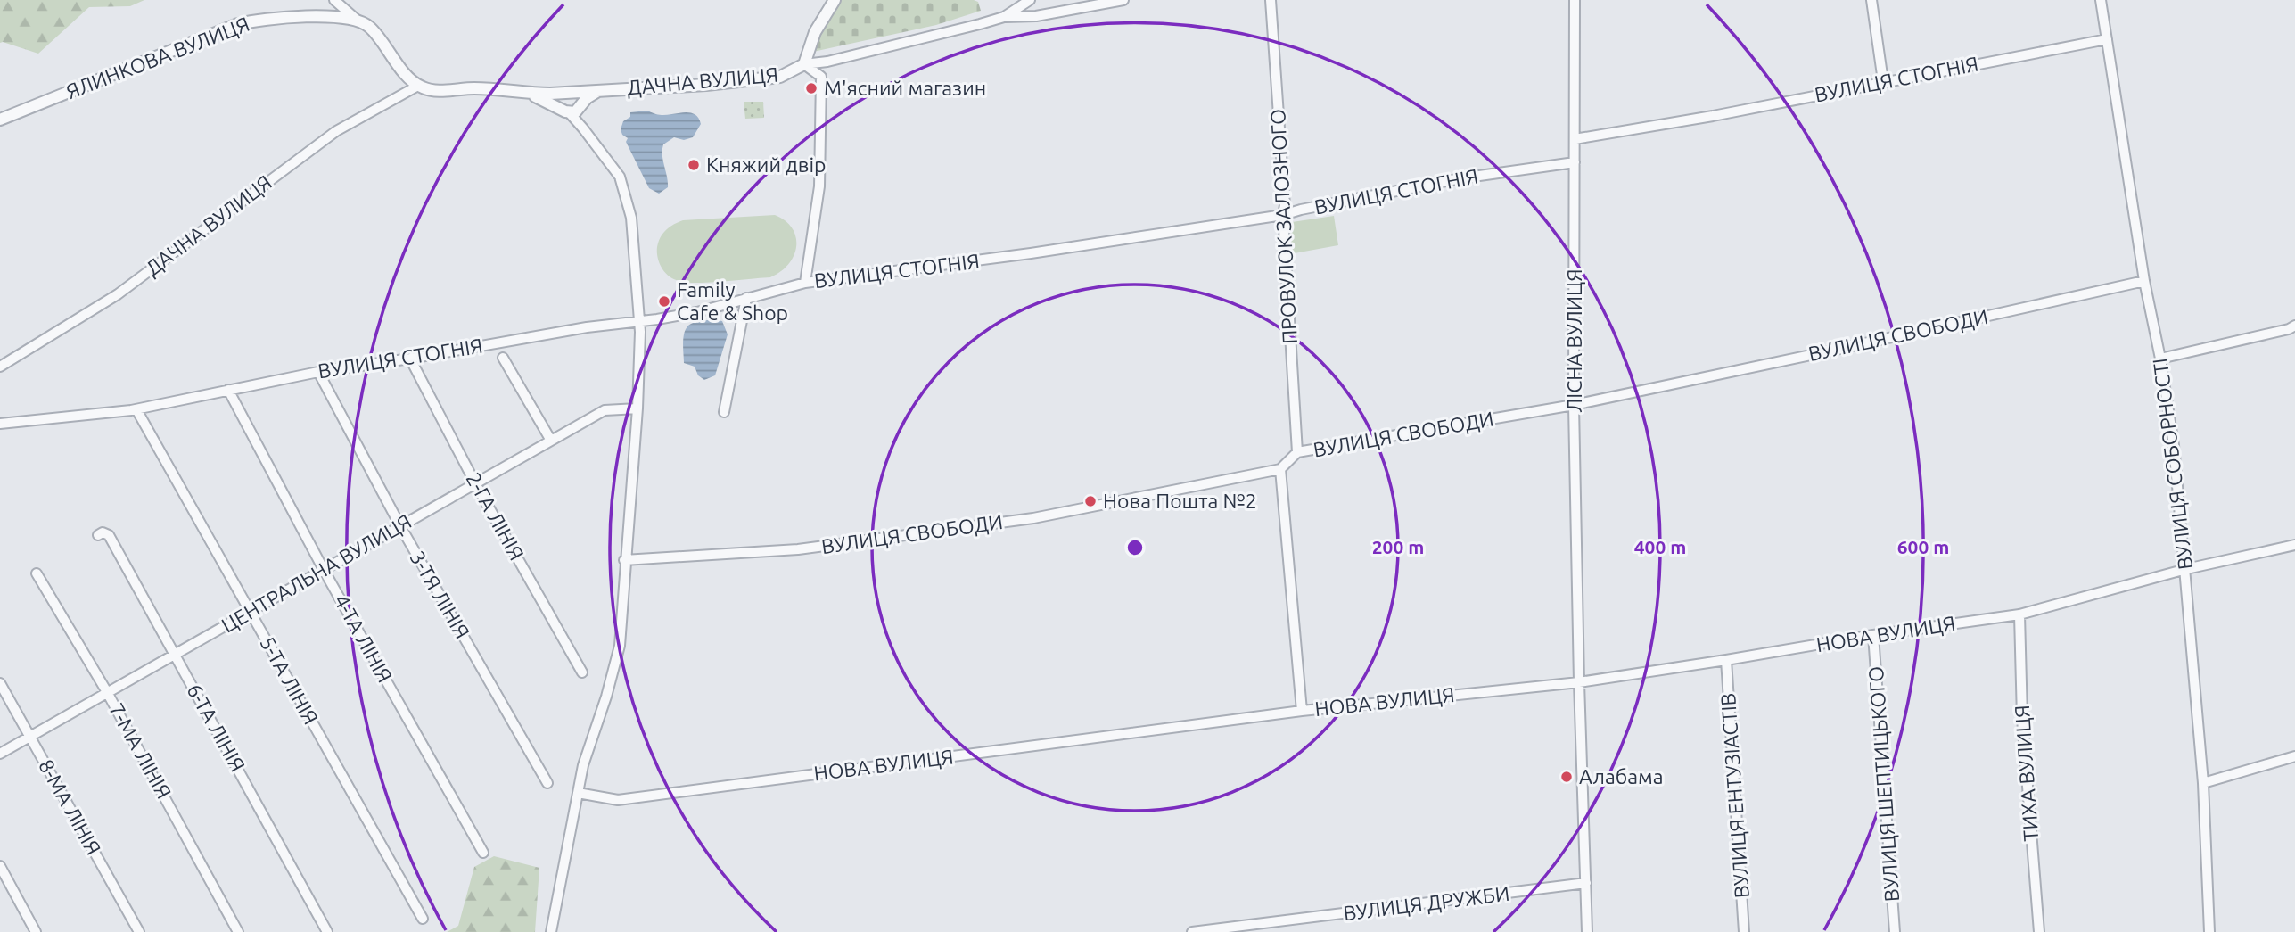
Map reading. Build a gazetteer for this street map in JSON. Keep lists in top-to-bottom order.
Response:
{
  "streets": {
    "street": [
      "ЯЛИНКОВА ВУЛИЦЯ",
      "ВУЛИЦЯ СТОГНІЯ",
      "ДАЧНА ВУЛИЦЯ",
      "ПРОВУЛОК ЗАЛОЗНОГО",
      "ВУЛИЦЯ СВОБОДИ",
      "ЛІСНА ВУЛИЦЯ",
      "ВУЛИЦЯ СОБОРНОСТІ",
      "2-ГА ЛІНІЯ",
      "ЦЕНТРАЛЬНА ВУЛИЦЯ",
      "3-ТЯ ЛІНІЯ",
      "НОВА ВУЛИЦЯ",
      "4-ТА ЛІНІЯ",
      "5-ТА ЛІНІЯ",
      "6-ТА ЛІНІЯ",
      "7-МА ЛІНІЯ",
      "ТИХА ВУЛИЦЯ",
      "ВУЛИЦЯ ШЕПТИЦЬКОГО",
      "ВУЛИЦЯ ЕНТУЗІАСТІВ",
      "8-МА ЛІНІЯ",
      "ВУЛИЦЯ ДРУЖБИ"
    ]
  },
  "crossings": [
    ["ВУЛИЦЯ СТОГНІЯ", "ПРОВУЛОК ЗАЛОЗНОГО"],
    ["ВУЛИЦЯ СТОГНІЯ", "ЛІСНА ВУЛИЦЯ"],
    ["ВУЛИЦЯ СТОГНІЯ", "ВУЛИЦЯ СОБОРНОСТІ"],
    ["ВУЛИЦЯ СТОГНІЯ", "2-ГА ЛІНІЯ"],
    ["ВУЛИЦЯ СТОГНІЯ", "3-ТЯ ЛІНІЯ"],
    ["ВУЛИЦЯ СТОГНІЯ", "4-ТА ЛІНІЯ"],
    ["ВУЛИЦЯ СТОГНІЯ", "5-ТА ЛІНІЯ"],
    ["ПРОВУЛОК ЗАЛОЗНОГО", "ВУЛИЦЯ СВОБОДИ"],
    ["ВУЛИЦЯ СВОБОДИ", "ЛІСНА ВУЛИЦЯ"],
    ["ВУЛИЦЯ СВОБОДИ", "ВУЛИЦЯ СОБОРНОСТІ"],
    ["ЛІСНА ВУЛИЦЯ", "НОВА ВУЛИЦЯ"],
    ["ЛІСНА ВУЛИЦЯ", "ВУЛИЦЯ ДРУЖБИ"],
    ["ВУЛИЦЯ СОБОРНОСТІ", "НОВА ВУЛИЦЯ"],
    ["2-ГА ЛІНІЯ", "ЦЕНТРАЛЬНА ВУЛИЦЯ"],
    ["ЦЕНТРАЛЬНА ВУЛИЦЯ", "3-ТЯ ЛІНІЯ"],
    ["ЦЕНТРАЛЬНА ВУЛИЦЯ", "4-ТА ЛІНІЯ"],
    ["ЦЕНТРАЛЬНА ВУЛИЦЯ", "5-ТА ЛІНІЯ"],
    ["ЦЕНТРАЛЬНА ВУЛИЦЯ", "6-ТА ЛІНІЯ"],
    ["ЦЕНТРАЛЬНА ВУЛИЦЯ", "7-МА ЛІНІЯ"],
    ["ЦЕНТРАЛЬНА ВУЛИЦЯ", "8-МА ЛІНІЯ"],
    ["НОВА ВУЛИЦЯ", "ТИХА ВУЛИЦЯ"],
    ["НОВА ВУЛИЦЯ", "ВУЛИЦЯ ШЕПТИЦЬКОГО"],
    ["НОВА ВУЛИЦЯ", "ВУЛИЦЯ ЕНТУЗІАСТІВ"]
  ],
  "places": [
    "М'ясний магазин",
    "Княжий двір",
    "Family Cafe & Shop",
    "Нова Пошта №2",
    "Алабама"
  ],
  "rings": ["200 m", "400 m", "600 m"]
}
